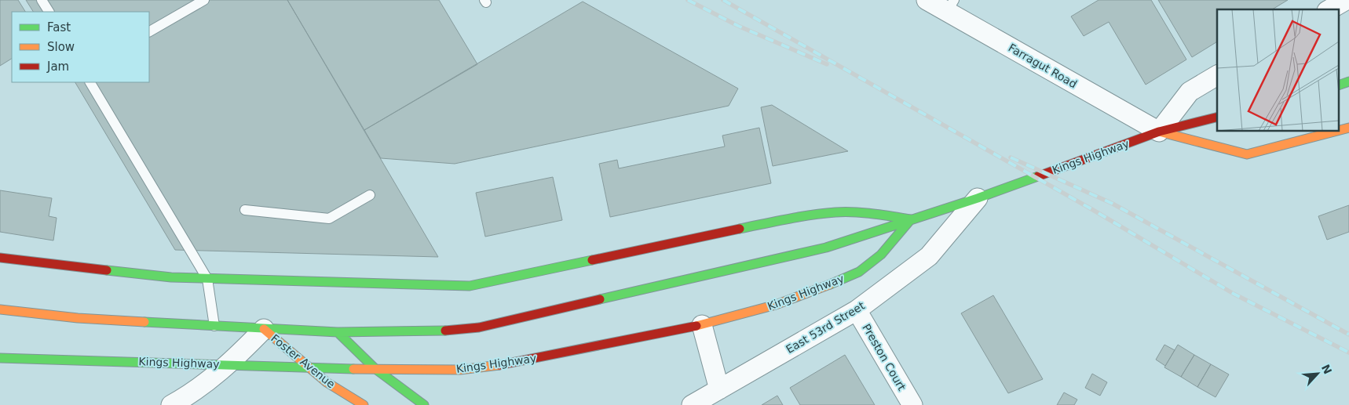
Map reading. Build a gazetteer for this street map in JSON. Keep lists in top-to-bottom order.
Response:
{
  "streets": {
    "street": [
      "Farragut Road",
      "Kings Highway",
      "East 53rd Street",
      "Preston Court",
      "Foster Avenue"
    ]
  },
  "crossings": [
    ["Farragut Road", "Kings Highway"],
    ["Kings Highway", "East 53rd Street"],
    ["Kings Highway", "Foster Avenue"],
    ["East 53rd Street", "Preston Court"]
  ],
  "legend": ["Fast", "Slow", "Jam"],
  "north": "top right"
}
